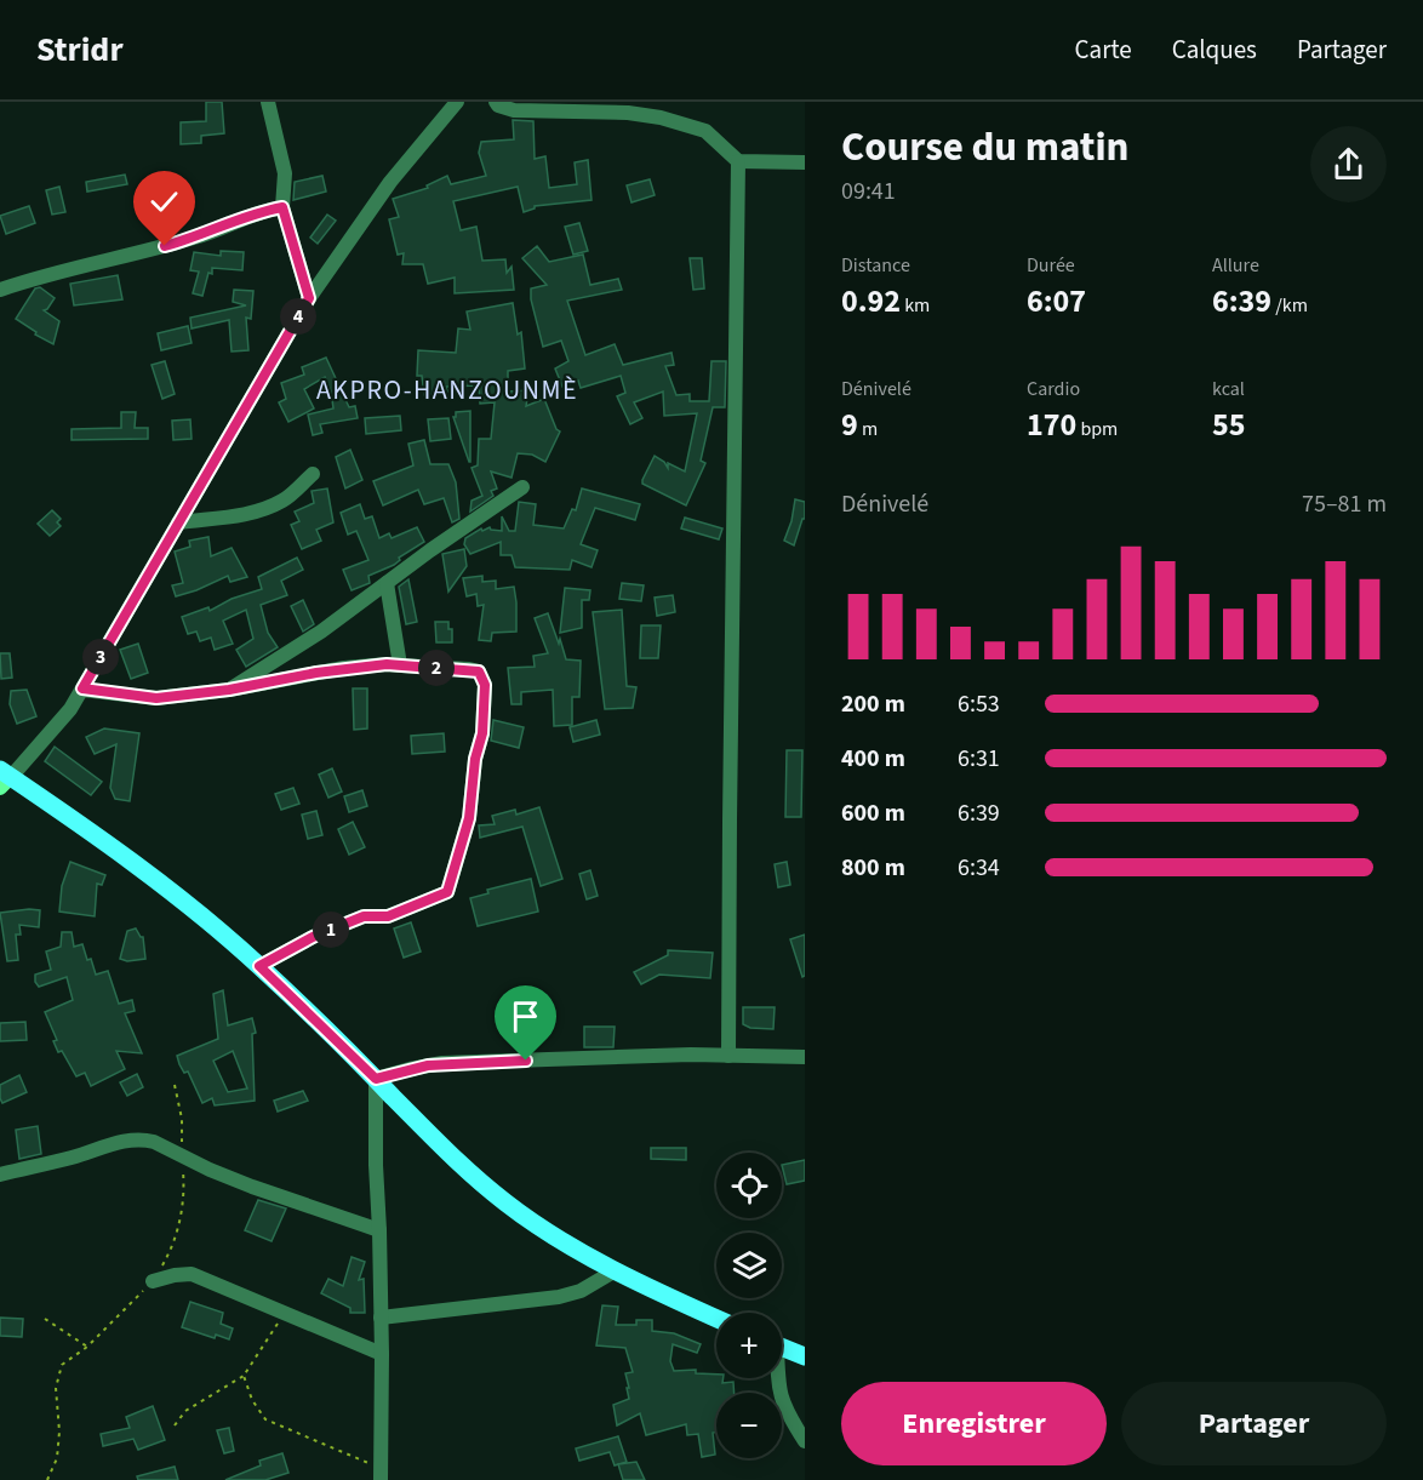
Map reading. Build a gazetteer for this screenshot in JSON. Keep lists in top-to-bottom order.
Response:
{
  "districts": ["AKPRO-HANZOUNMÈ"],
  "page": {
    "header": "Stridr",
    "nav": ["Carte", "Calques", "Partager"],
    "heading": ["Course du matin", "09:41"],
    "stats": [
      ["Distance", "0.92 km"],
      ["Durée", "6:07"],
      ["Allure", "6:39 /km"],
      ["Dénivelé", "9 m"],
      ["Cardio", "170 bpm"],
      ["kcal", "55"]
    ],
    "pins": [
      "4",
      "3",
      "2",
      "1"
    ],
    "chart": ["Dénivelé", "75–81 m"],
    "list": [
      {
        "name": "200 m",
        "note": "6:53"
      },
      {
        "name": "400 m",
        "note": "6:31"
      },
      {
        "name": "600 m",
        "note": "6:39"
      },
      {
        "name": "800 m",
        "note": "6:34"
      }
    ],
    "map_buttons": ["+", "−"],
    "buttons": ["Enregistrer", "Partager"]
  }
}
